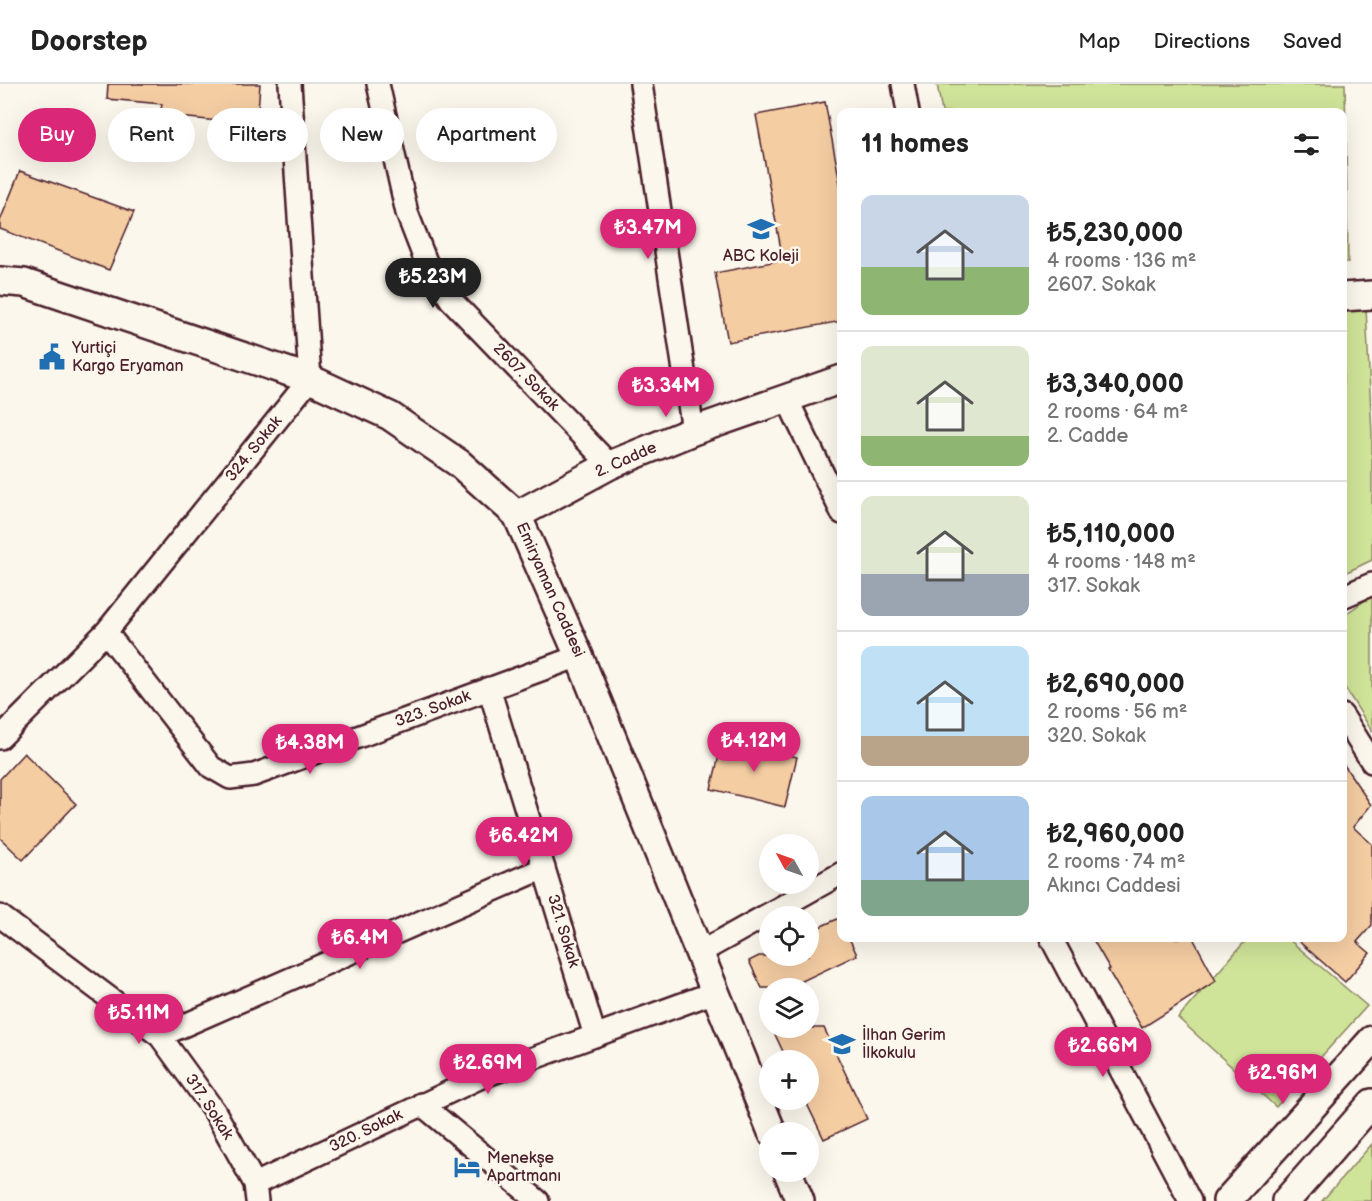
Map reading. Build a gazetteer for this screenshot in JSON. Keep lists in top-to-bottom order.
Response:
{
  "streets": {
    "street": [
      "2607. Sokak",
      "324. Sokak",
      "2. Cadde",
      "Emiryaman Caddesi",
      "323. Sokak",
      "321. Sokak",
      "317. Sokak",
      "320. Sokak"
    ]
  },
  "crossings": [
    ["2607. Sokak", "2. Cadde"],
    ["324. Sokak", "Emiryaman Caddesi"],
    ["324. Sokak", "323. Sokak"],
    ["2. Cadde", "Emiryaman Caddesi"],
    ["Emiryaman Caddesi", "323. Sokak"],
    ["Emiryaman Caddesi", "320. Sokak"],
    ["323. Sokak", "321. Sokak"],
    ["321. Sokak", "320. Sokak"],
    ["317. Sokak", "320. Sokak"]
  ],
  "places": {
    "school or university": ["ABC Koleji", "İlhan Gerim İlkokulu"],
    "public building": ["Yurtiçi Kargo Eryaman"],
    "hotel": ["Menekşe Apartmanı"]
  },
  "north": "top left",
  "page": {
    "header": "Doorstep",
    "nav": ["Map", "Directions", "Saved"],
    "chip": [
      "Buy",
      "Rent",
      "Filters",
      "New",
      "Apartment"
    ],
    "heading": "11 homes",
    "list": [
      {
        "name": "₺5,230,000",
        "note": "4 rooms · 136 m² · 2607. Sokak"
      },
      {
        "name": "₺3,340,000",
        "note": "2 rooms · 64 m² · 2. Cadde"
      },
      {
        "name": "₺5,110,000",
        "note": "4 rooms · 148 m² · 317. Sokak"
      },
      {
        "name": "₺2,690,000",
        "note": "2 rooms · 56 m² · 320. Sokak"
      },
      {
        "name": "₺2,960,000",
        "note": "2 rooms · 74 m² · Akıncı Caddesi"
      }
    ],
    "price": [
      "₺3.47M",
      "₺5.23M",
      "₺3.34M",
      "₺4.12M",
      "₺4.38M",
      "₺6.42M",
      "₺6.4M",
      "₺5.11M",
      "₺2.66M",
      "₺2.69M",
      "₺2.96M"
    ],
    "map_buttons": ["+", "−"]
  }
}
